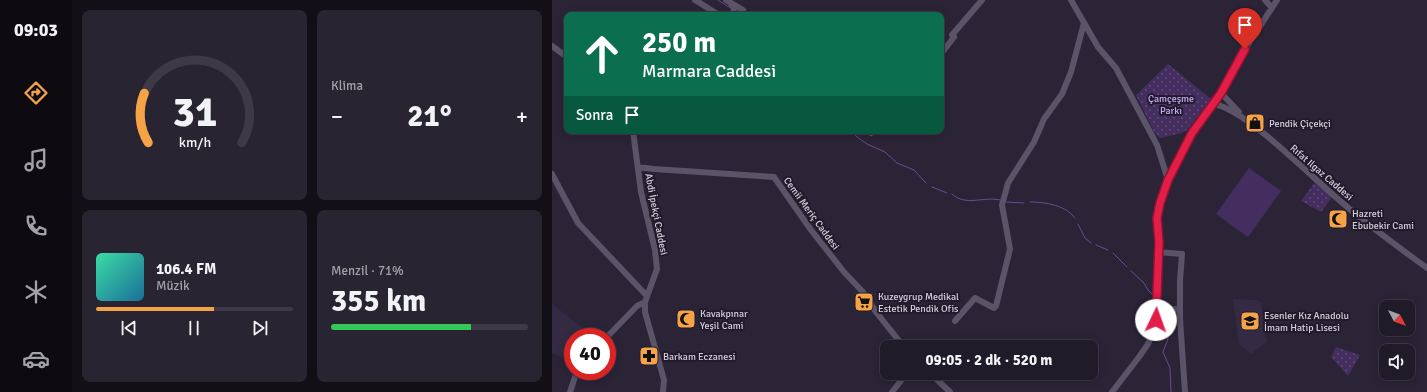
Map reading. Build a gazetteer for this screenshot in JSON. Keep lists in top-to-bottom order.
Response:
{
  "streets": {
    "street": ["Rıfat Ilgaz Caddesi", "Cemii Meriç Caddesi", "Abdi İpekçi Caddesi"]
  },
  "crossings": [
    ["Cemii Meriç Caddesi", "Abdi İpekçi Caddesi"]
  ],
  "parks": ["Çamçeşme Parkı"],
  "places": {
    "shop": ["Pendik Çiçekçi"],
    "mosque": ["Hazreti Ebubekir Cami", "Kavakpınar Yeşil Cami"],
    "supermarket": ["Kuzeygrup Medikal Estetik Pendik Ofis"],
    "school or university": ["Esenler Kız Anadolu İmam Hatip Lisesi"],
    "pharmacy": ["Barkam Eczanesi"]
  },
  "north": "bottom right",
  "page": {
    "tabs": "09:03",
    "tile": [
      "Klima",
      ["Menzil · 71%", "355 km"]
    ],
    "turn": ["250 m", "Marmara Caddesi"],
    "then": "Sonra",
    "heat": ["−", "21°", "+"],
    "song": ["106.4 FM", "Müzik"],
    "limit": "40",
    "trip": "09:05 · 2 dk · 520 m",
    "gauge": ["31", "km/h"]
  }
}
